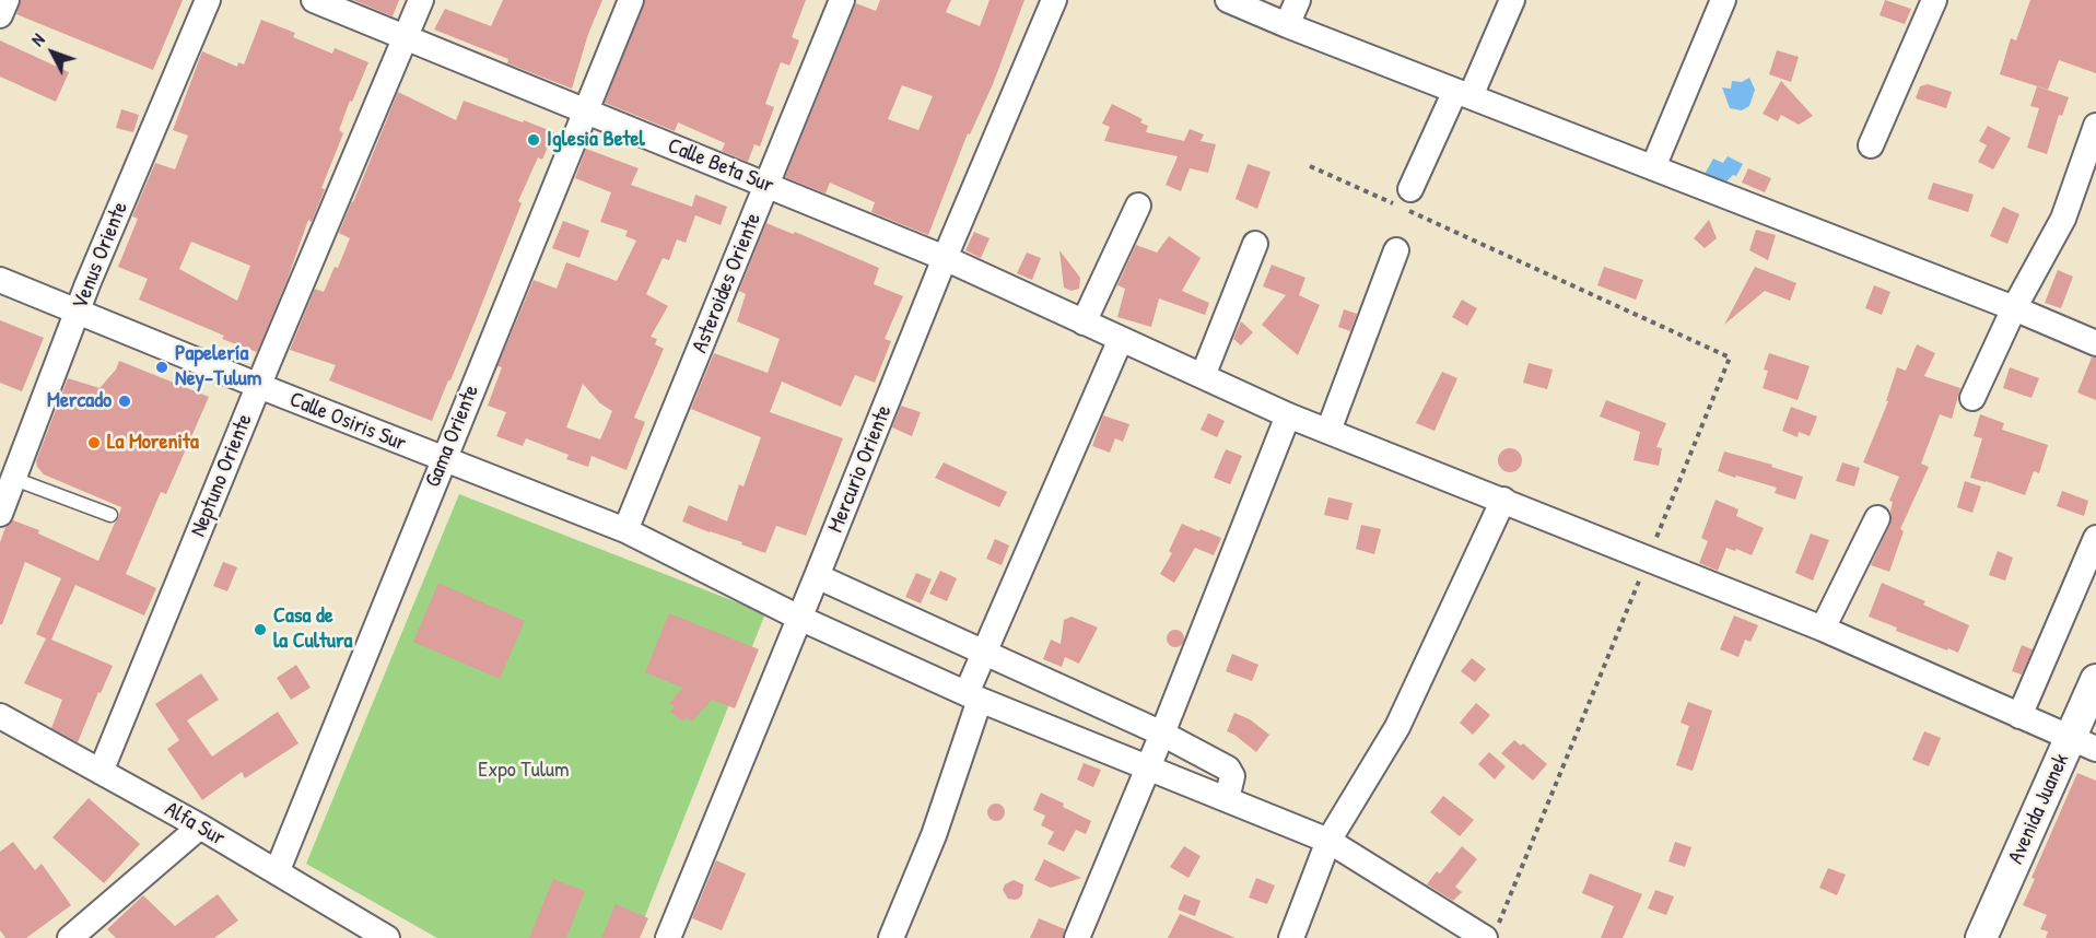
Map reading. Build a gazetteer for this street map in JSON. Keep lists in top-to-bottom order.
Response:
{
  "streets": {
    "street": [
      "Calle Beta Sur",
      "Venus Oriente",
      "Asteroides Oriente",
      "Calle Osiris Sur",
      "Gama Oriente",
      "Mercurio Oriente",
      "Neptuno Oriente",
      "Avenida Juanek",
      "Alfa Sur"
    ]
  },
  "crossings": [
    ["Calle Beta Sur", "Asteroides Oriente"],
    ["Calle Beta Sur", "Gama Oriente"],
    ["Calle Beta Sur", "Mercurio Oriente"],
    ["Calle Beta Sur", "Neptuno Oriente"],
    ["Calle Beta Sur", "Avenida Juanek"],
    ["Venus Oriente", "Calle Osiris Sur"],
    ["Asteroides Oriente", "Calle Osiris Sur"],
    ["Calle Osiris Sur", "Gama Oriente"],
    ["Calle Osiris Sur", "Mercurio Oriente"],
    ["Calle Osiris Sur", "Neptuno Oriente"],
    ["Gama Oriente", "Alfa Sur"],
    ["Neptuno Oriente", "Alfa Sur"]
  ],
  "parks": ["Expo Tulum"],
  "places": [
    "Iglesia Betel",
    "Papelería Ney-Tulum",
    "Mercado",
    "La Morenita",
    "Casa de la Cultura"
  ],
  "north": "top left"
}
